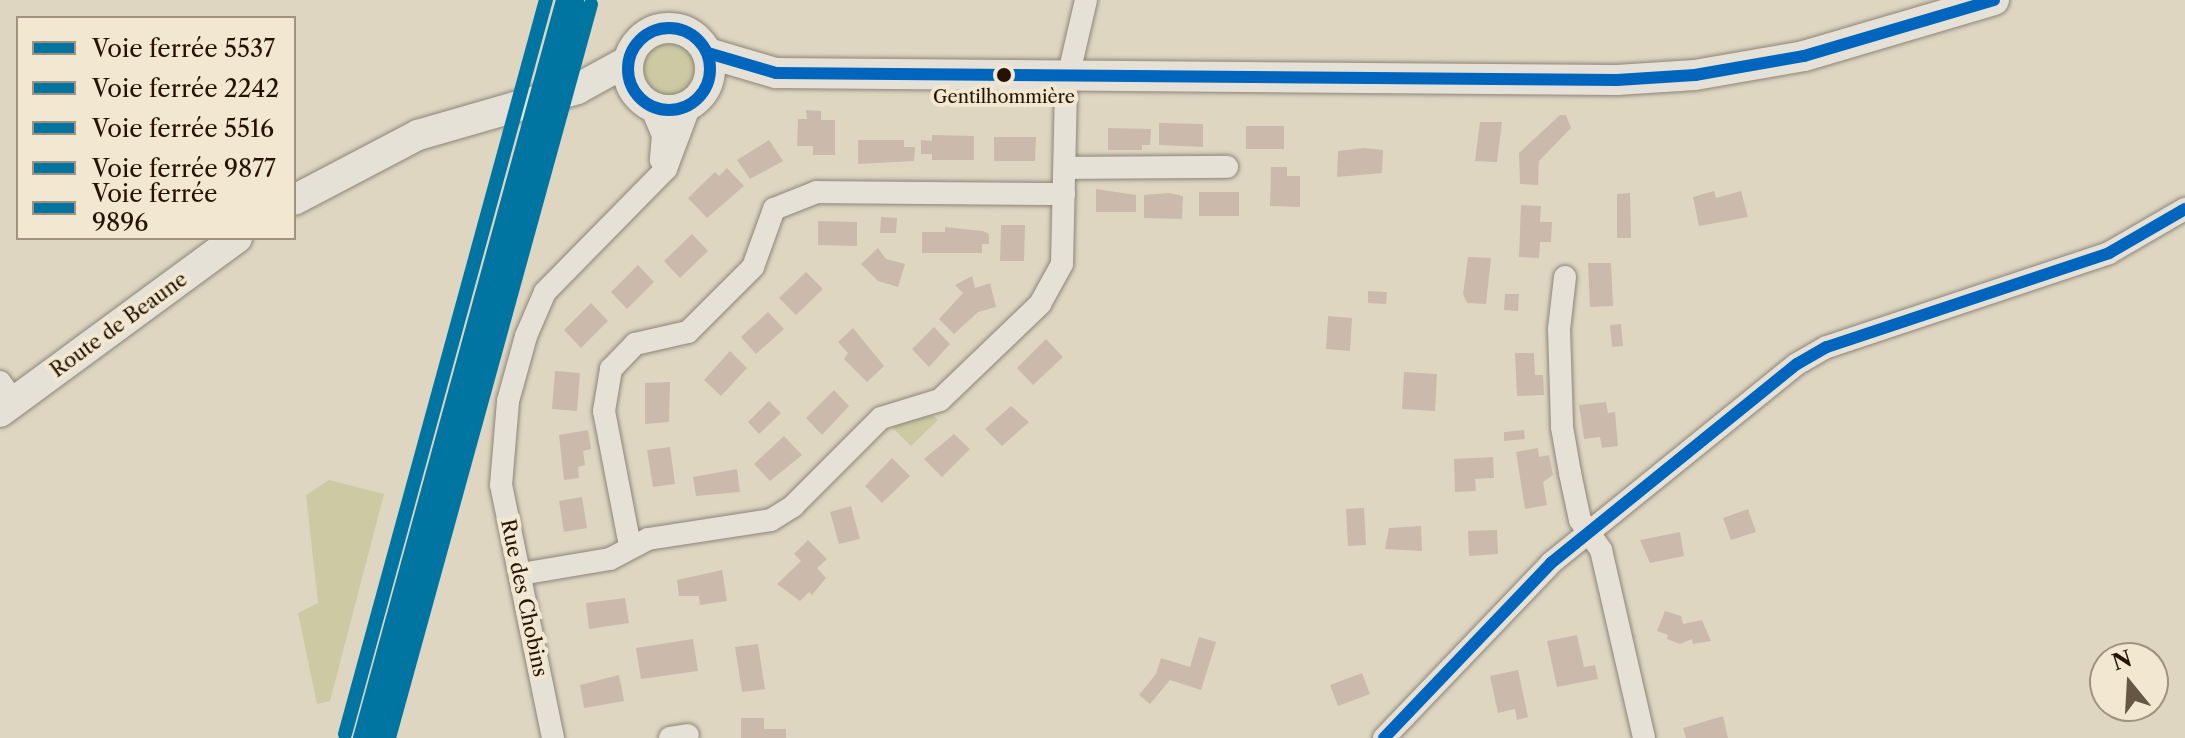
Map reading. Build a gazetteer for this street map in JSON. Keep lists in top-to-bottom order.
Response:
{
  "streets": {
    "street": ["Route de Beaune", "Rue des Chobins"]
  },
  "places": ["Gentilhommière"],
  "lines": [
    "rail line 5537",
    "rail line 2242",
    "rail line 9896",
    "rail line 5516",
    "rail line 9877"
  ],
  "legend": [
    "Voie ferrée 5537",
    "Voie ferrée 2242",
    "Voie ferrée 5516",
    "Voie ferrée 9877",
    "Voie ferrée 9896"
  ],
  "north": "top"
}
